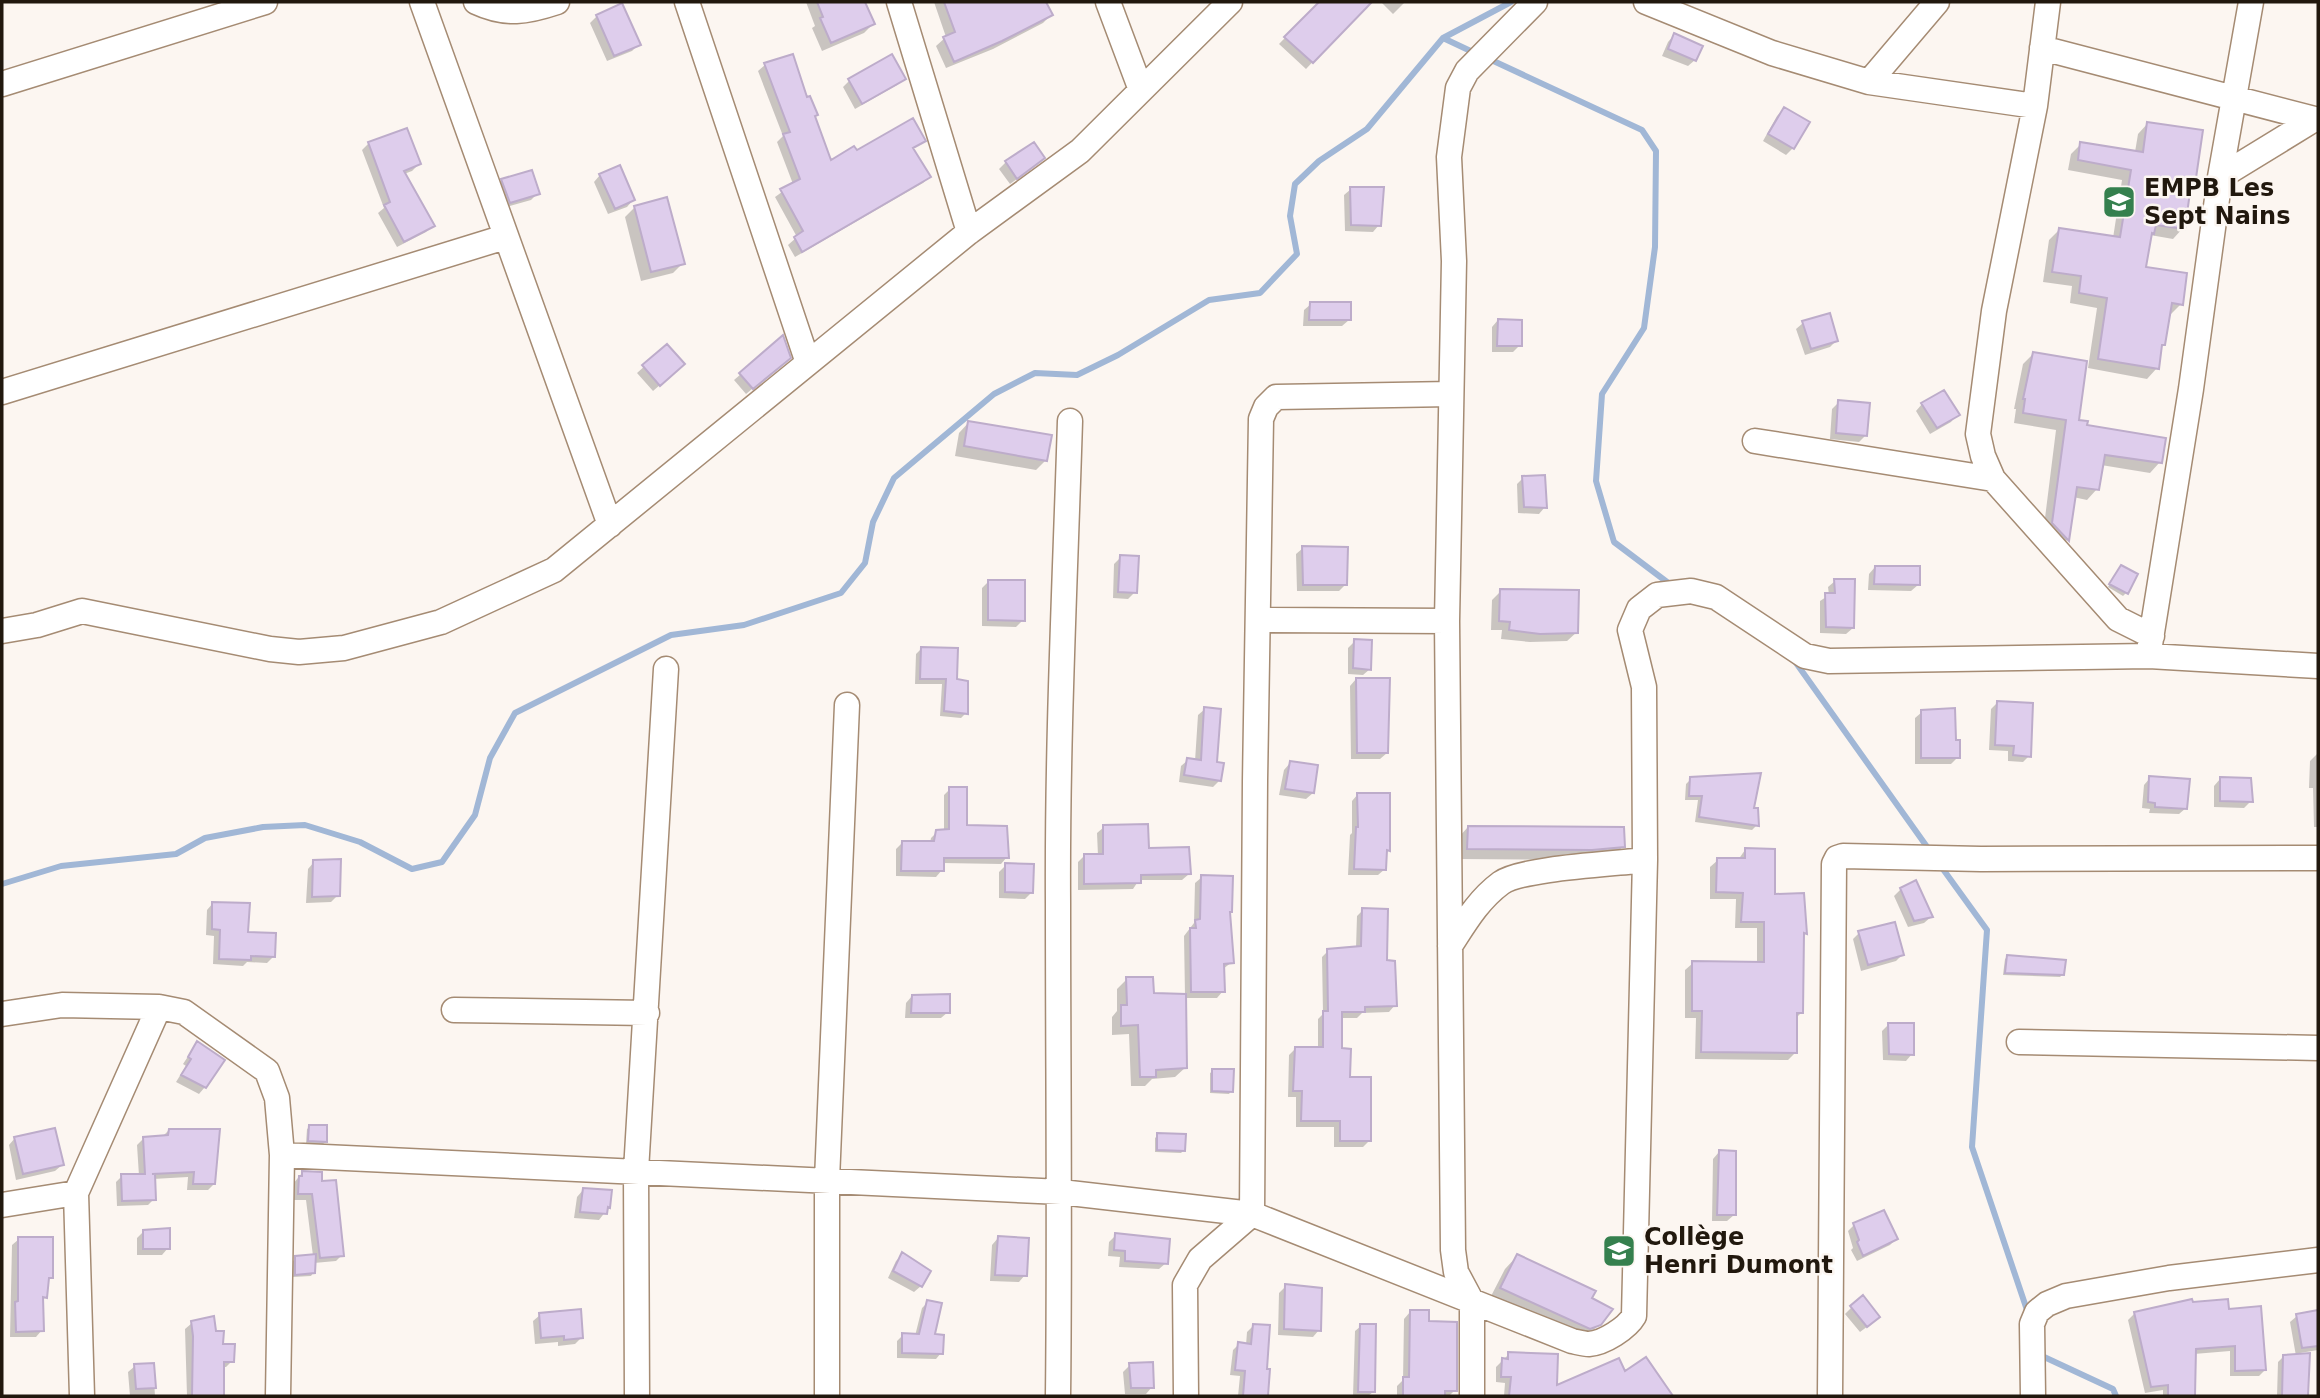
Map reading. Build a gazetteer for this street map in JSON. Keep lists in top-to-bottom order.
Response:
{
  "places": {
    "school or university": ["EMPB Les Sept Nains", "Collège Henri Dumont"]
  }
}
